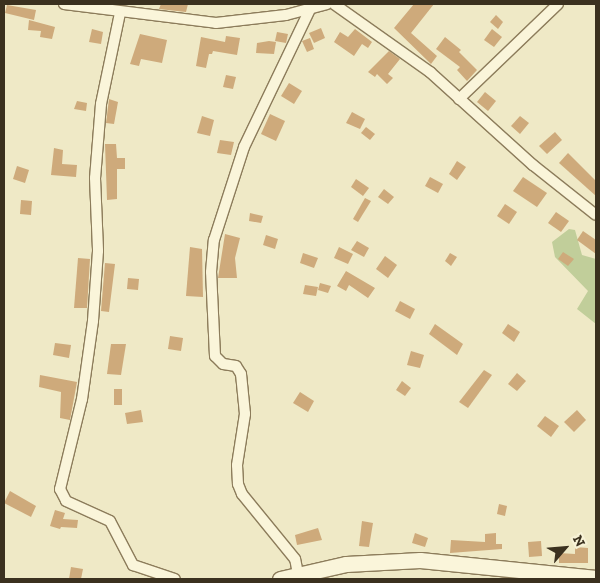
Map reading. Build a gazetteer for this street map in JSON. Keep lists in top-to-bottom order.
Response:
{
  "north": "top right"
}
